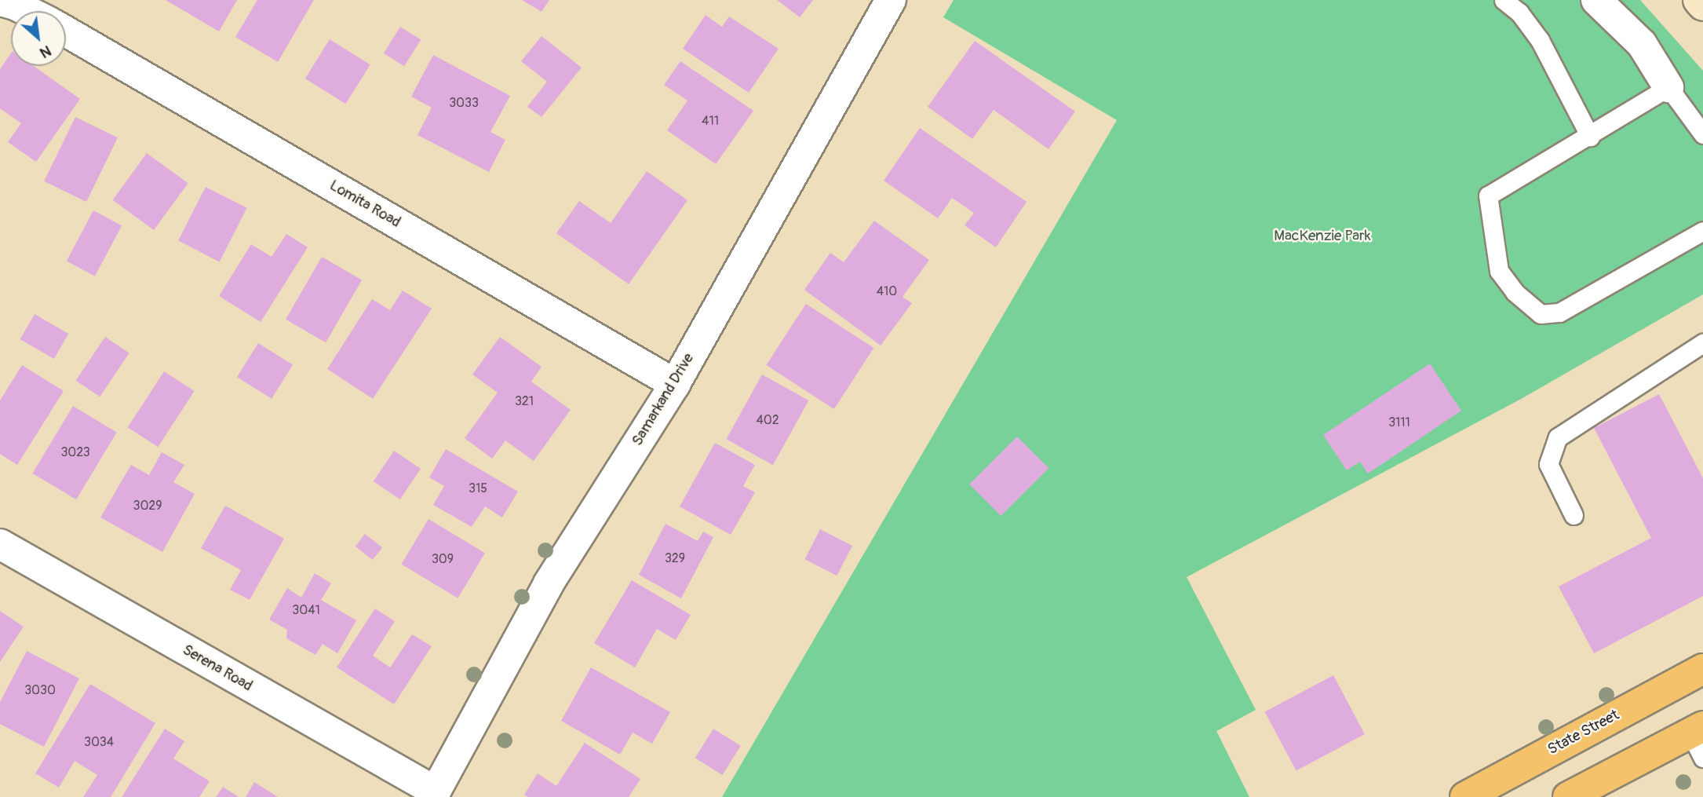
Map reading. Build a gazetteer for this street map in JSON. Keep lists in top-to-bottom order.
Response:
{
  "streets": {
    "main road": ["State Street"],
    "street": ["Lomita Road", "Samarkand Drive", "Serena Road"]
  },
  "crossings": [
    ["Lomita Road", "Samarkand Drive"],
    ["Samarkand Drive", "Serena Road"]
  ],
  "parks": ["MacKenzie Park"],
  "house_numbers": [
    "3033",
    "411",
    "410",
    "321",
    "402",
    "3111",
    "3023",
    "315",
    "3029",
    "329",
    "309",
    "3041",
    "3030",
    "3034"
  ],
  "north": "bottom right"
}
